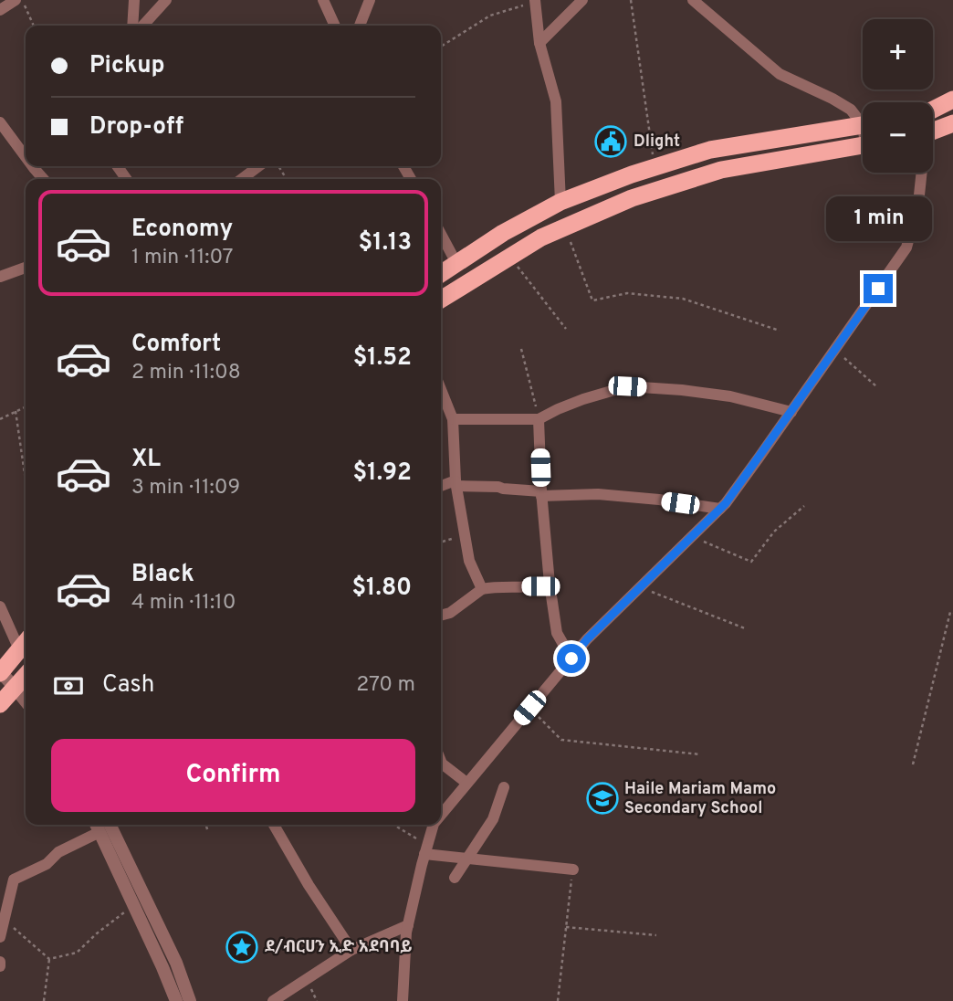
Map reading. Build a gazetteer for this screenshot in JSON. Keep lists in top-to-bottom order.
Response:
{
  "places": {
    "public building": ["Dlight"],
    "school or university": ["Haile Mariam Mamo Secondary School"],
    "place": ["ደ/ብርሀን ኢድ አደባባይ"]
  },
  "page": {
    "map_buttons": ["+", "−"],
    "banner": ["Pickup", "Drop-off"],
    "list": [
      {
        "name": "Economy",
        "note": "1 min · 11:07",
        "value": "$1.13"
      },
      {
        "name": "Comfort",
        "note": "2 min · 11:08",
        "value": "$1.52"
      },
      {
        "name": "XL",
        "note": "3 min · 11:09",
        "value": "$1.92"
      },
      {
        "name": "Black",
        "note": "4 min · 11:10",
        "value": "$1.80"
      }
    ],
    "bubble": "1 min",
    "pay": ["Cash", "270 m"],
    "buttons": "Confirm"
  }
}
